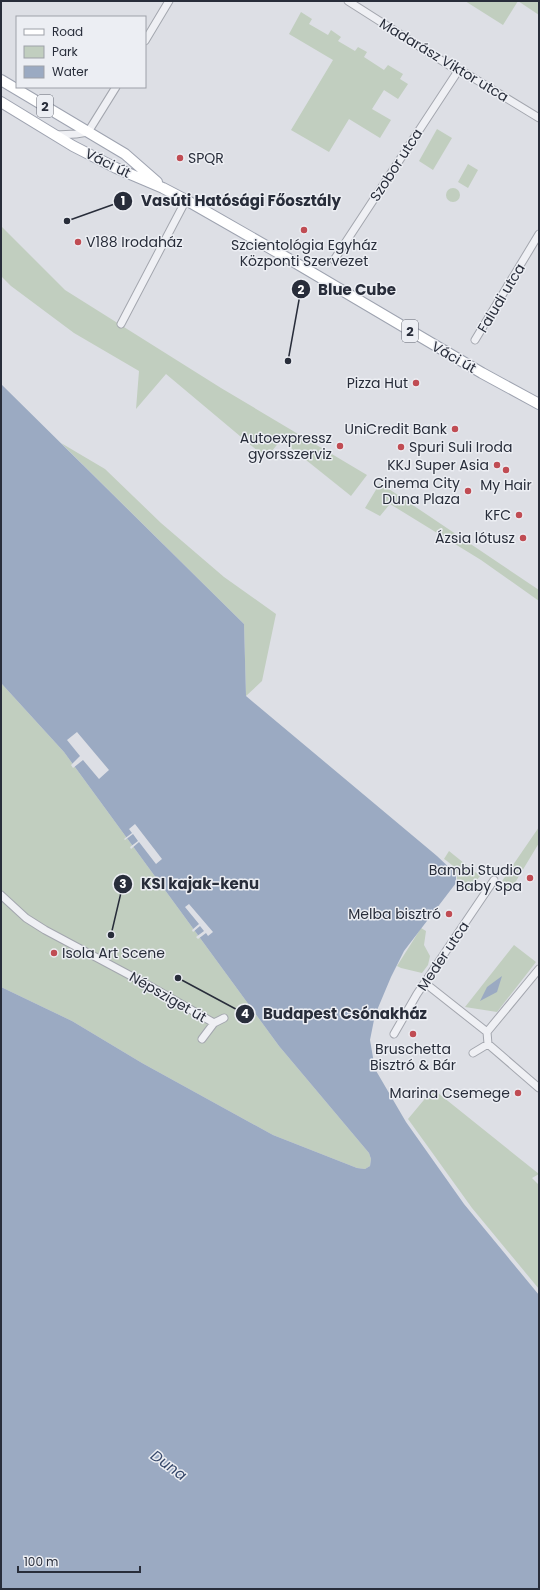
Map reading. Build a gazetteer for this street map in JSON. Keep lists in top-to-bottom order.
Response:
{
  "streets": {
    "main road": ["2", "Váci út"],
    "street": [
      "Madarász Viktor utca",
      "Szobor utca",
      "Faludi utca",
      "Meder utca",
      "Népsziget út"
    ]
  },
  "crossings": [
    ["Madarász Viktor utca", "Szobor utca"]
  ],
  "water": ["Duna"],
  "places": [
    "SPQR",
    "Vasúti Hatósági Főosztály",
    "Szcientológia Egyház Központi Szervezet",
    "V188 Irodaház",
    "Blue Cube",
    "Pizza Hut",
    "UniCredit Bank",
    "Autoexpressz gyorsszerviz",
    "Spuri Suli Iroda",
    "KKJ Super Asia",
    "My Hair",
    "Cinema City Duna Plaza",
    "KFC",
    "Ázsia lótusz",
    "Bambi Studio Baby Spa",
    "Melba bisztró",
    "KSI kajak-kenu",
    "Isola Art Scene",
    "Budapest Csónakház",
    "Bruschetta Bisztró & Bár",
    "Marina Csemege"
  ],
  "legend": ["Road", "Park", "Water"],
  "scale_bar": "100 m"
}
